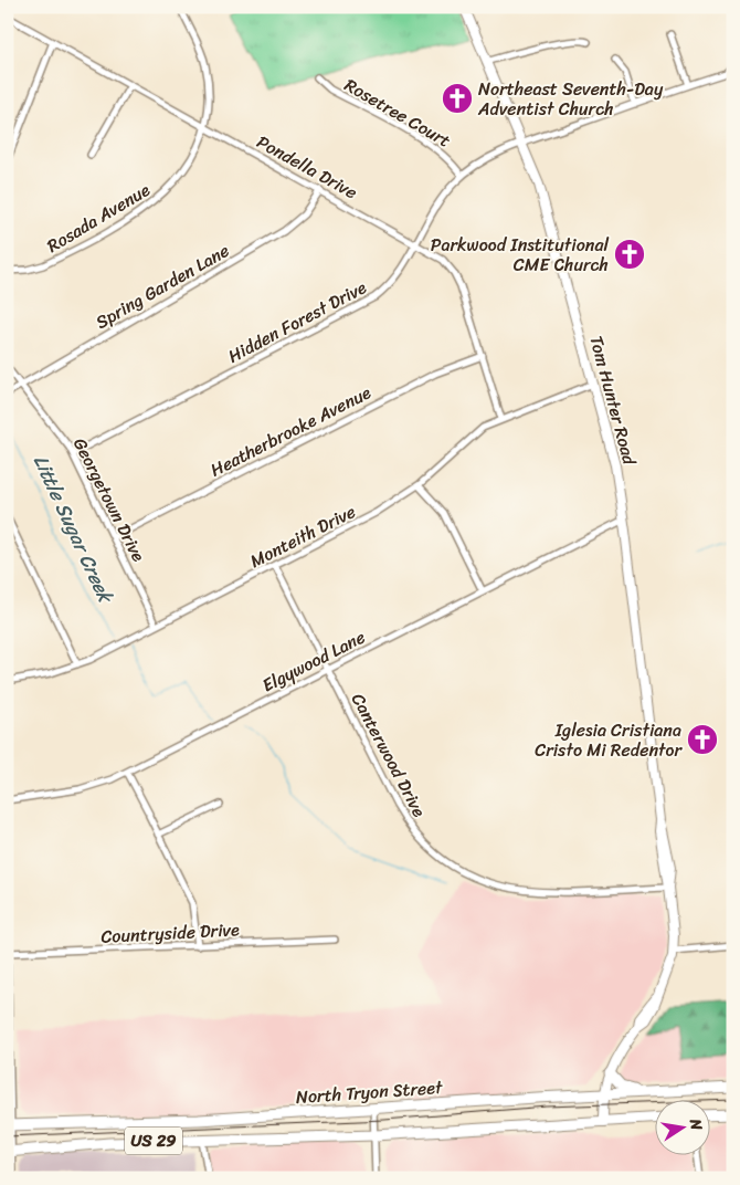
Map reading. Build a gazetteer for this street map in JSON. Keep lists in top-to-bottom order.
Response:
{
  "streets": {
    "main road": ["North Tryon Street", "US 29"],
    "street": [
      "Rosetree Court",
      "Pondella Drive",
      "Rosada Avenue",
      "Spring Garden Lane",
      "Hidden Forest Drive",
      "Tom Hunter Road",
      "Heatherbrooke Avenue",
      "Georgetown Drive",
      "Monteith Drive",
      "Elgywood Lane",
      "Canterwood Drive",
      "Countryside Drive"
    ]
  },
  "crossings": [
    ["Rosetree Court", "Hidden Forest Drive"],
    ["Pondella Drive", "Rosada Avenue"],
    ["Pondella Drive", "Spring Garden Lane"],
    ["Pondella Drive", "Hidden Forest Drive"],
    ["Pondella Drive", "Heatherbrooke Avenue"],
    ["Pondella Drive", "Monteith Drive"],
    ["Spring Garden Lane", "Georgetown Drive"],
    ["Hidden Forest Drive", "Tom Hunter Road"],
    ["Hidden Forest Drive", "Georgetown Drive"],
    ["Tom Hunter Road", "Monteith Drive"],
    ["Tom Hunter Road", "Elgywood Lane"],
    ["Tom Hunter Road", "Canterwood Drive"],
    ["Tom Hunter Road", "North Tryon Street"],
    ["Tom Hunter Road", "US 29"],
    ["Heatherbrooke Avenue", "Georgetown Drive"],
    ["Georgetown Drive", "Monteith Drive"],
    ["Monteith Drive", "Canterwood Drive"],
    ["Elgywood Lane", "Canterwood Drive"]
  ],
  "water": ["Little Sugar Creek"],
  "places": {
    "church": ["Northeast Seventh-Day Adventist Church", "Parkwood Institutional CME Church", "Iglesia Cristiana Cristo Mi Redentor"]
  },
  "north": "right"
}
